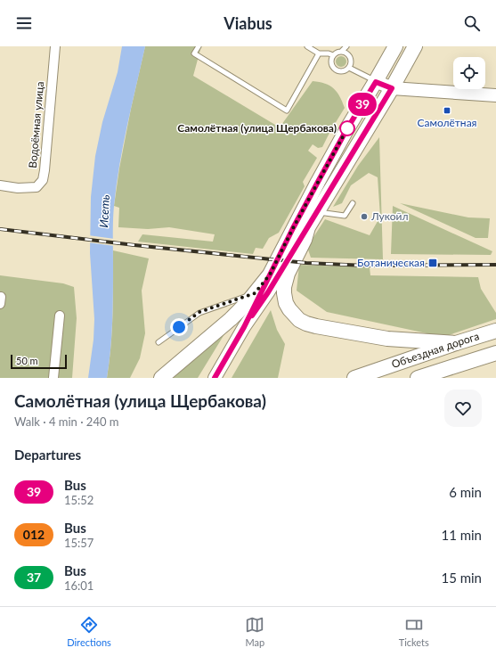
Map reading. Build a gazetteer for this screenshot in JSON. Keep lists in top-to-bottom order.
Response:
{
  "streets": {
    "main road": ["Объездная дорога"],
    "street": ["Водоёмная улица"]
  },
  "water": ["Исеть"],
  "places": {
    "transit": ["Самолётная", "Ботаническая"],
    "other": ["Самолётная (улица Щербакова)", "Лукойл"]
  },
  "lines": ["bus line 39"],
  "scale_bar": "50 m",
  "page": {
    "header": "Viabus",
    "on_map": "39",
    "scale": "50 m",
    "heading": [
      ["Самолётная (улица Щербакова)", "Walk · 4 min · 240 m"],
      "Departures"
    ],
    "list": [
      {
        "mark": "39",
        "name": "Bus",
        "note": "15:52",
        "value": "6 min"
      },
      {
        "mark": "012",
        "name": "Bus",
        "note": "15:57",
        "value": "11 min"
      },
      {
        "mark": "37",
        "name": "Bus",
        "note": "16:01",
        "value": "15 min"
      }
    ],
    "tabs": ["Directions", "Map", "Tickets"]
  }
}
